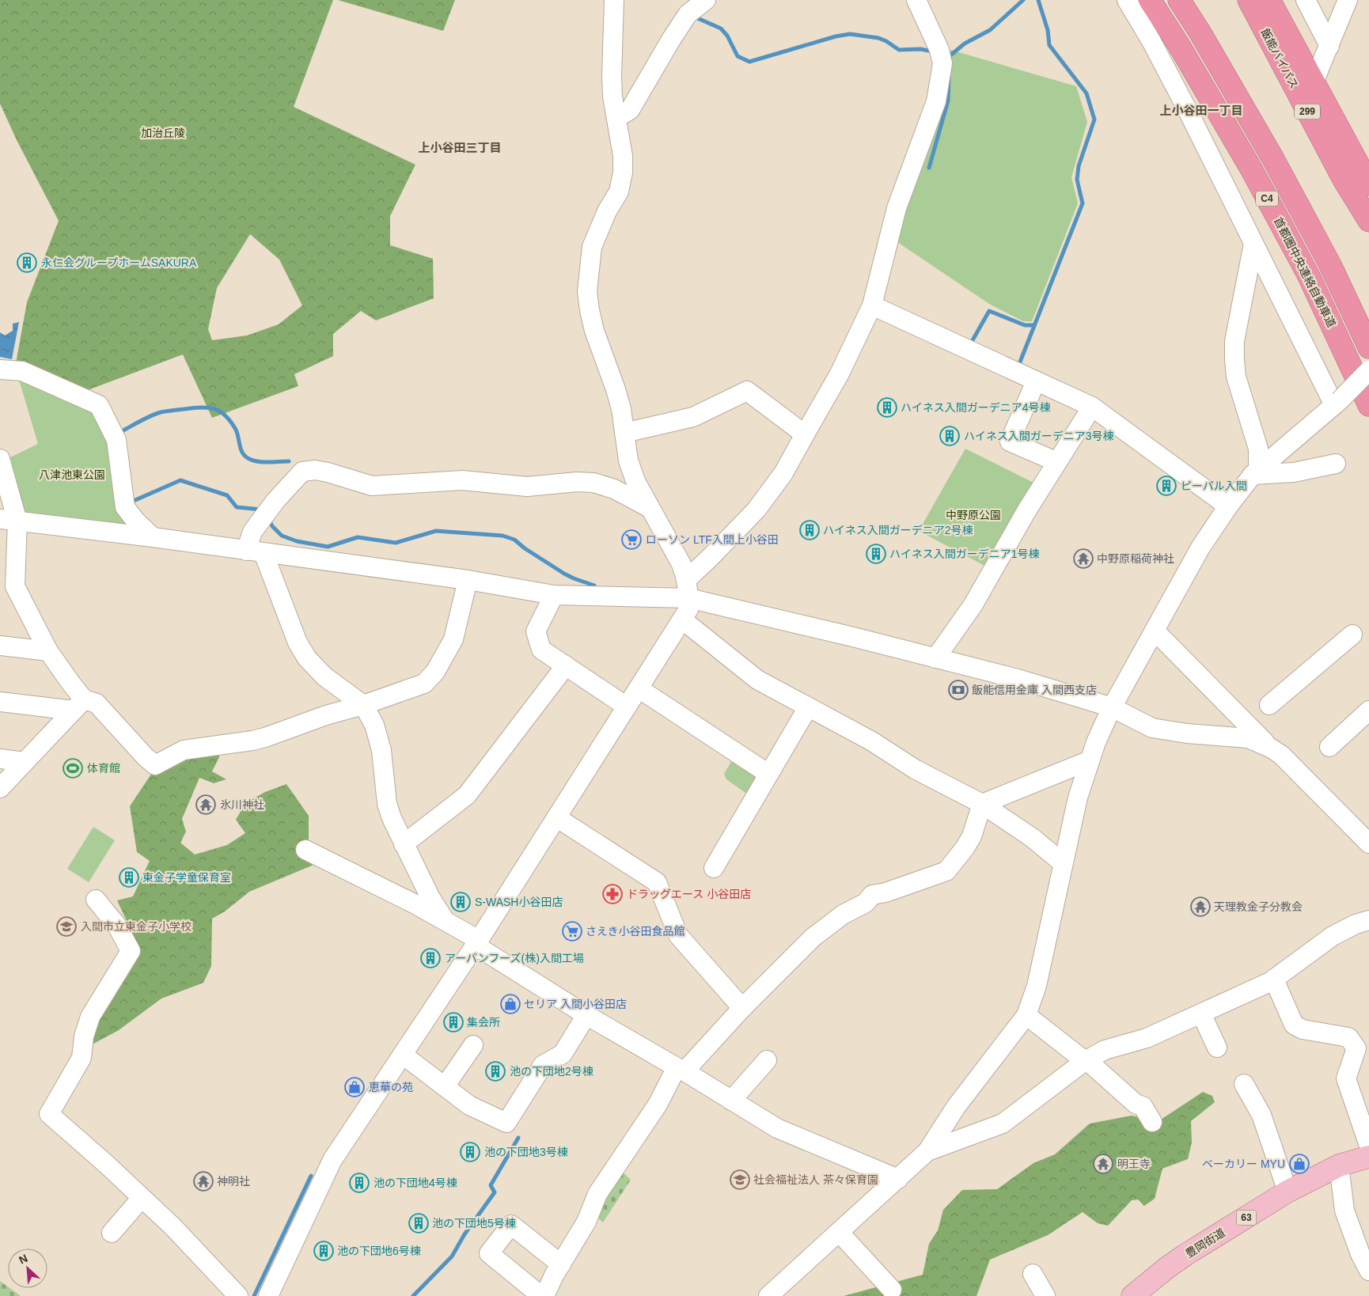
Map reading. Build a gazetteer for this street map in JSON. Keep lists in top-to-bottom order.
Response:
{
  "streets": {
    "highway": [
      "飯能バイパス",
      "299",
      "C4",
      "首都圏中央連絡自動車道"
    ],
    "main road": ["63", "豊岡街道"]
  },
  "districts": ["上小谷田一丁目", "上小谷田三丁目"],
  "parks": ["加治丘陵", "八津池東公園", "中野原公園"],
  "places": {
    "building": [
      "永仁会グループホームSAKURA",
      "ハイネス入間ガーデニア4号棟",
      "ハイネス入間ガーデニア3号棟",
      "ピーパル入間",
      "ハイネス入間ガーデニア2号棟",
      "ハイネス入間ガーデニア1号棟",
      "東金子学童保育室",
      "S-WASH小谷田店",
      "アーバンフーズ(株)入間工場",
      "集会所",
      "池の下団地2号棟",
      "池の下団地3号棟",
      "池の下団地4号棟",
      "池の下団地5号棟",
      "池の下団地6号棟"
    ],
    "supermarket": ["ローソン LTF入間上小谷田", "さえき小谷田食品館"],
    "temple": [
      "中野原稲荷神社",
      "氷川神社",
      "天理教金子分教会",
      "明王寺",
      "神明社"
    ],
    "bank": ["飯能信用金庫 入間西支店"],
    "sports": ["体育館"],
    "pharmacy": ["ドラッグエース 小谷田店"],
    "school or university": ["入間市立東金子小学校", "社会福祉法人 茶々保育園"],
    "shop": ["セリア 入間小谷田店", "恵華の苑", "ベーカリー MYU"]
  },
  "north": "top left"
}
